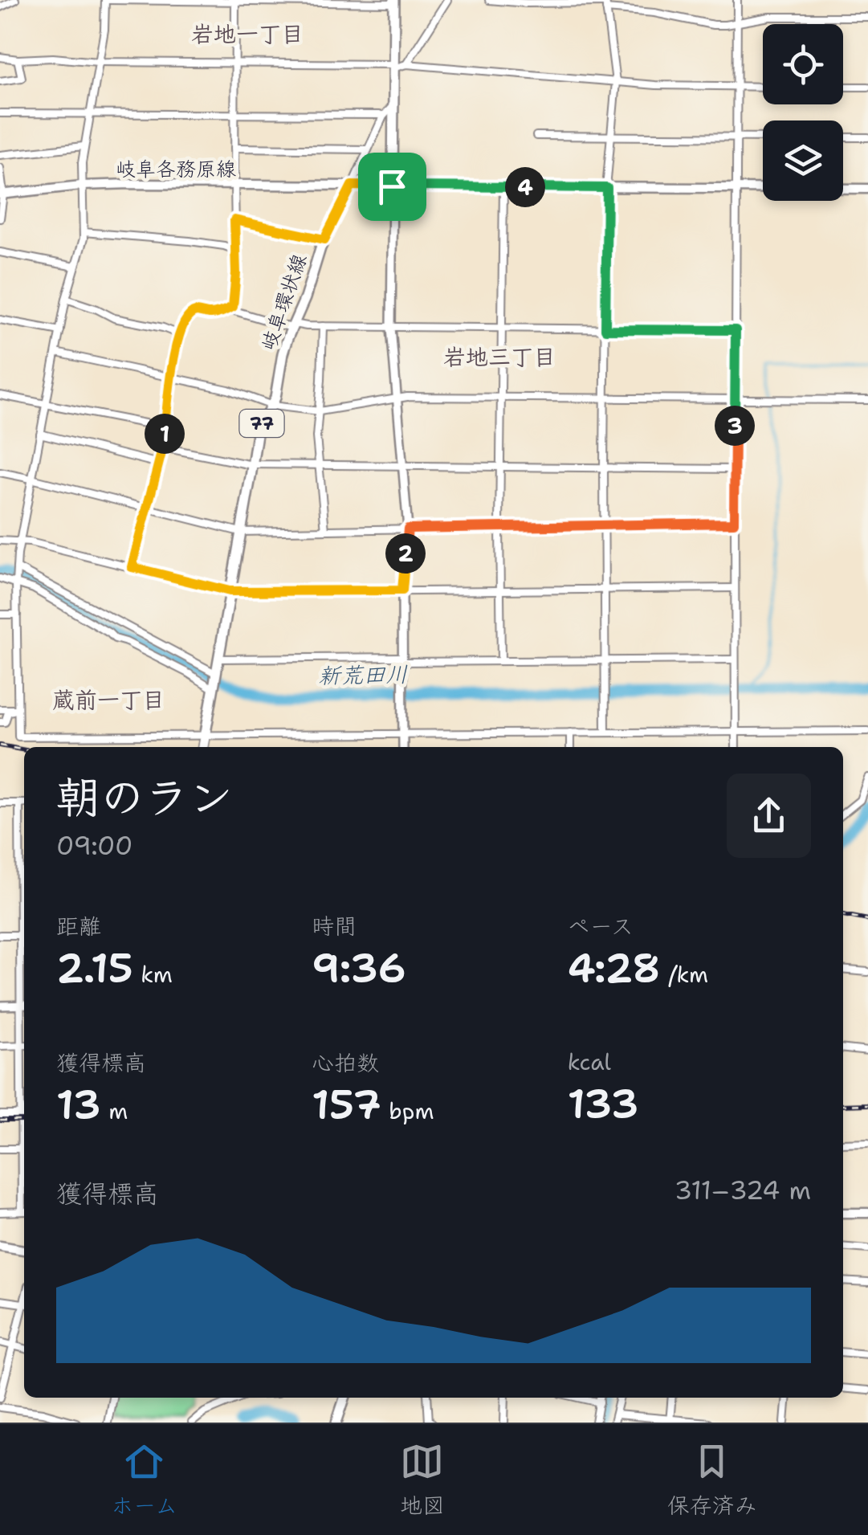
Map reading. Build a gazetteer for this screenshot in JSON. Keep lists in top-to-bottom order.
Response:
{
  "streets": {
    "main road": ["岐阜各務原線", "岐阜環状線", "77"]
  },
  "crossings": [
    ["岐阜各務原線", "岐阜環状線"]
  ],
  "districts": ["岩地一丁目", "岩地三丁目", "蔵前一丁目"],
  "water": ["新荒田川"],
  "page": {
    "pins": [
      "4",
      "3",
      "1",
      "2"
    ],
    "heading": ["朝のラン", "09:00"],
    "stats": [
      ["距離", "2.15 km"],
      ["時間", "9:36"],
      ["ペース", "4:28 /km"],
      ["獲得標高", "13 m"],
      ["心拍数", "157 bpm"],
      ["kcal", "133"]
    ],
    "chart": ["獲得標高", "311–324 m"],
    "tabs": ["ホーム", "地図", "保存済み"]
  }
}
